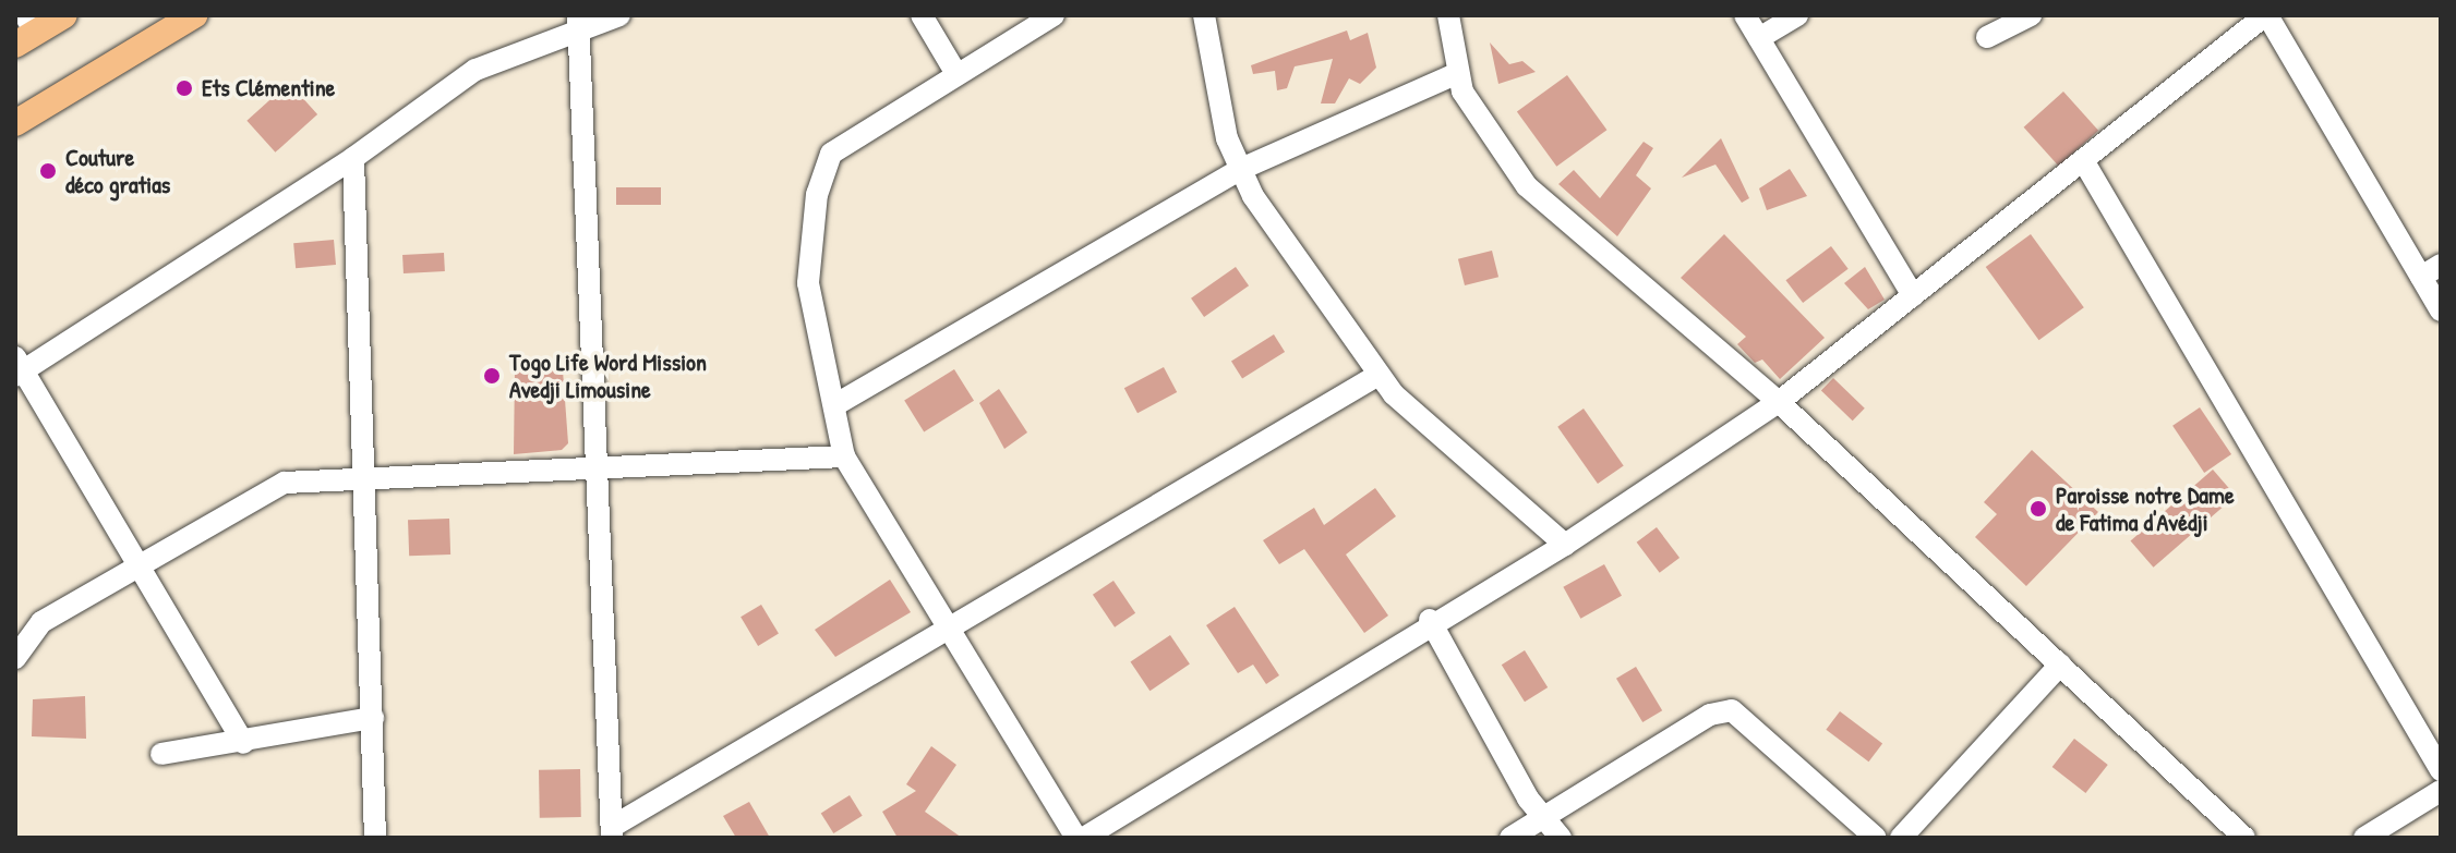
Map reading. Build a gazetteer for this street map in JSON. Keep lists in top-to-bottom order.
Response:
{
  "places": [
    "Ets Clémentine",
    "Couture déco gratias",
    "Togo Life Word Mission Avedji Limousine",
    "Paroisse notre Dame de Fatima d'Avédji"
  ]
}
